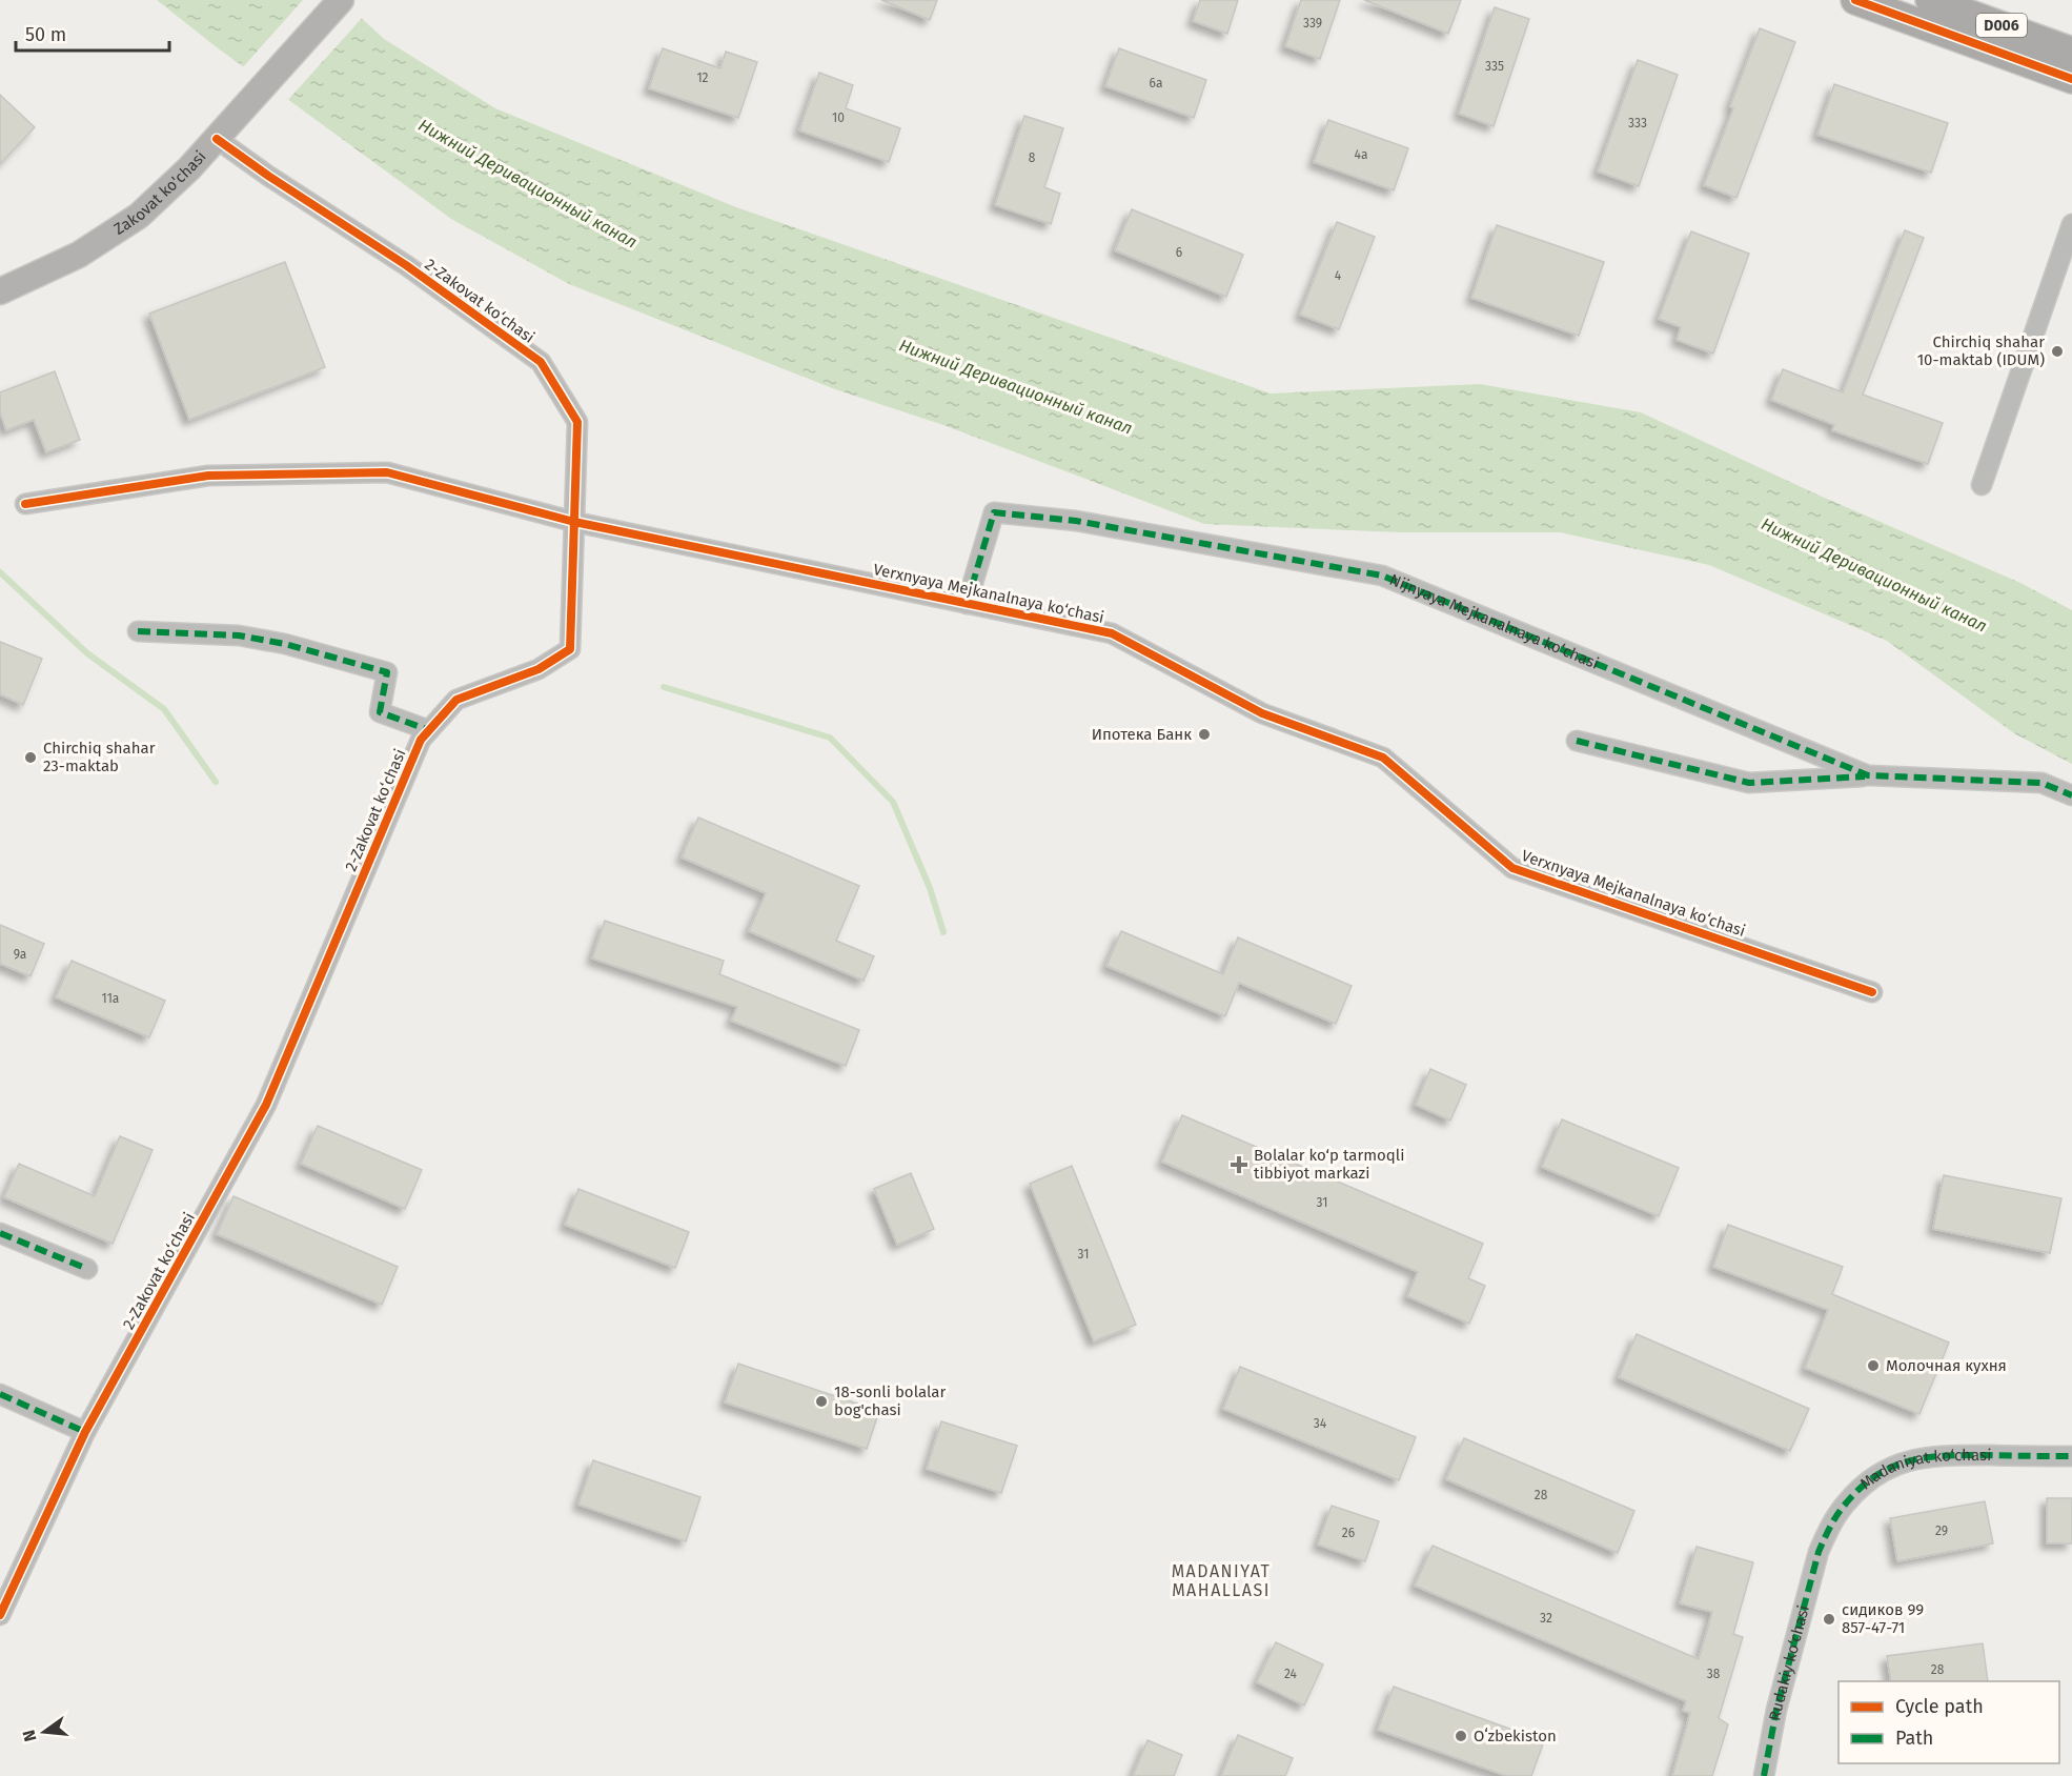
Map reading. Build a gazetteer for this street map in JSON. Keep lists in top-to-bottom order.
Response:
{
  "streets": {
    "main road": ["D006", "Zakovat ko'chasi"],
    "street": [
      "2-Zakovat ko‘chasi",
      "Verxnyaya Mejkanalnaya ko‘chasi",
      "Nijnyaya Mejkanalnaya ko‘chasi",
      "Madaniyat ko‘chasi",
      "Rudakiy ko‘chasi"
    ]
  },
  "crossings": [
    ["Zakovat ko'chasi", "2-Zakovat ko‘chasi"],
    ["2-Zakovat ko‘chasi", "Verxnyaya Mejkanalnaya ko‘chasi"],
    ["Verxnyaya Mejkanalnaya ko‘chasi", "Nijnyaya Mejkanalnaya ko‘chasi"],
    ["Madaniyat ko‘chasi", "Rudakiy ko‘chasi"]
  ],
  "districts": ["MADANIYAT MAHALLASI"],
  "water": ["Нижний Деривационный канал"],
  "places": {
    "other": [
      "Chirchiq shahar 10-maktab (IDUM)",
      "Ипотека Банк",
      "Chirchiq shahar 23-maktab",
      "Молочная кухня",
      "18-sonli bolalar bog'chasi",
      "сидиков 99 857-47-71",
      "Oʻzbekiston"
    ],
    "health": ["Bolalar ko‘p tarmoqli tibbiyot markazi"]
  },
  "house_numbers": [
    "339",
    "335",
    "12",
    "6a",
    "10",
    "333",
    "4a",
    "8",
    "6",
    "4",
    "9a",
    "11a",
    "31",
    "31",
    "34",
    "28",
    "29",
    "26",
    "32",
    "28",
    "24",
    "38"
  ],
  "legend": ["Cycle path", "Path"],
  "scale_bar": "50 m",
  "north": "left"
}
